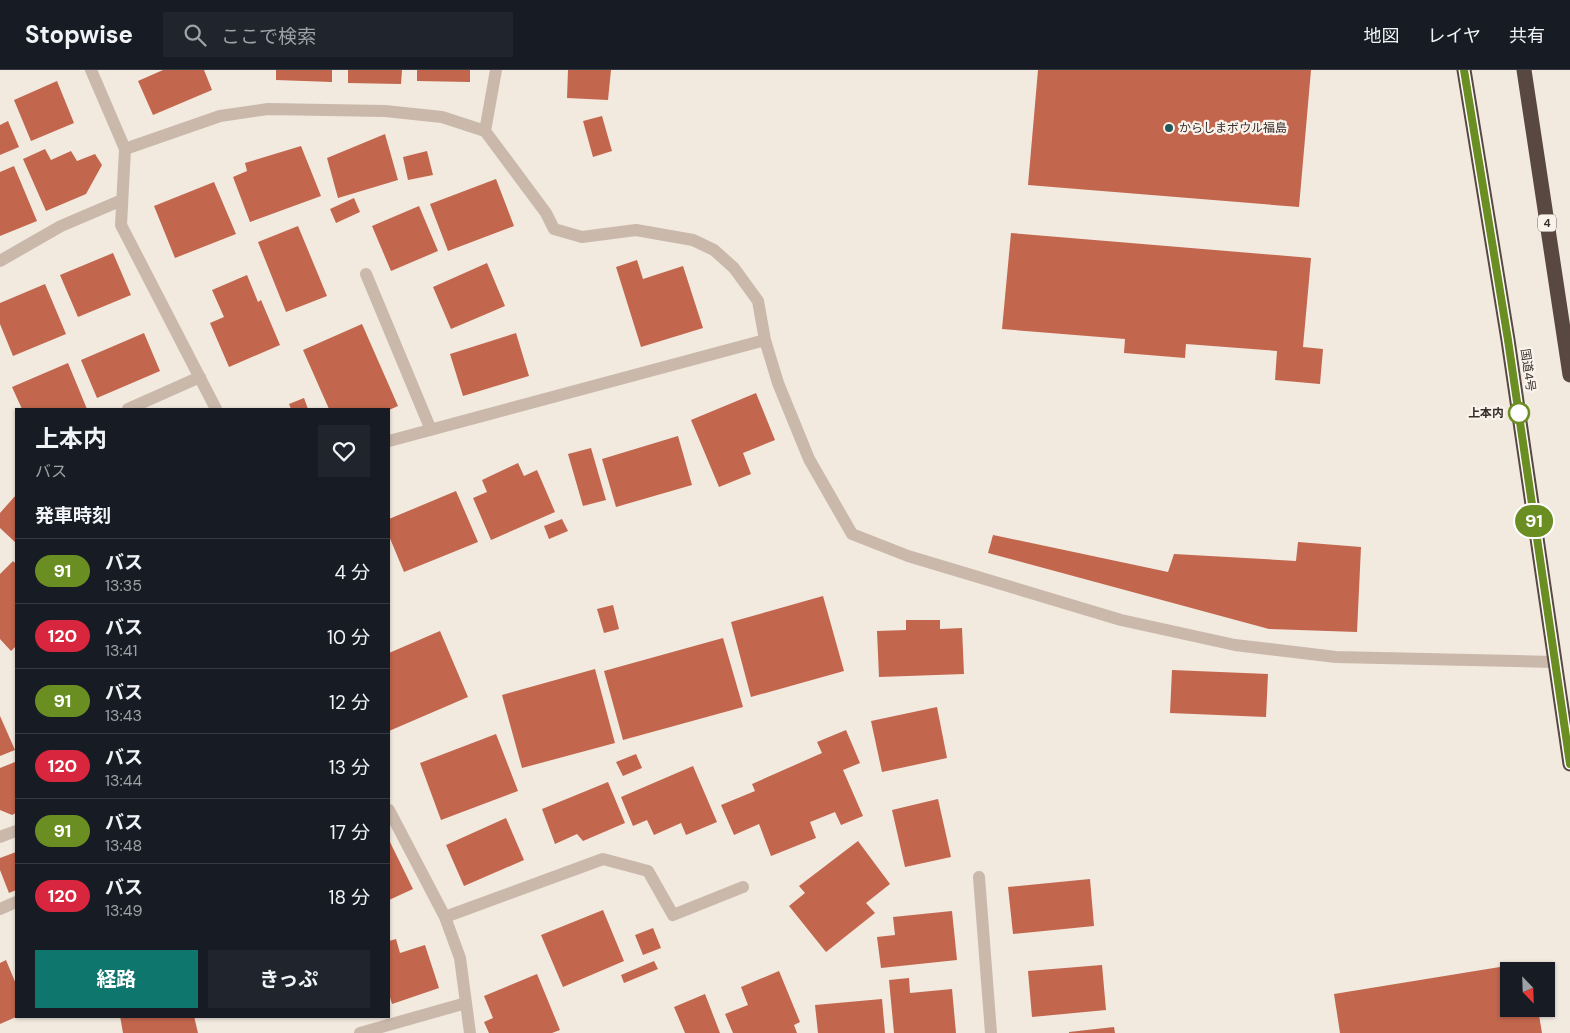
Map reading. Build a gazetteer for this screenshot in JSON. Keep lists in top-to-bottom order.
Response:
{
  "streets": {
    "highway": ["4", "国道4号"]
  },
  "places": ["からしまボウル福島", "上本内"],
  "lines": ["bus line 91"],
  "north": "bottom right",
  "page": {
    "header": "Stopwise",
    "search": "ここで検索",
    "nav": ["地図", "レイヤ", "共有"],
    "on_map": "91",
    "heading": [
      ["上本内", "バス"],
      "発車時刻"
    ],
    "list": [
      {
        "mark": "91",
        "name": "バス",
        "note": "13:35",
        "value": "4 分"
      },
      {
        "mark": "120",
        "name": "バス",
        "note": "13:41",
        "value": "10 分"
      },
      {
        "mark": "91",
        "name": "バス",
        "note": "13:43",
        "value": "12 分"
      },
      {
        "mark": "120",
        "name": "バス",
        "note": "13:44",
        "value": "13 分"
      },
      {
        "mark": "91",
        "name": "バス",
        "note": "13:48",
        "value": "17 分"
      },
      {
        "mark": "120",
        "name": "バス",
        "note": "13:49",
        "value": "18 分"
      }
    ],
    "buttons": ["経路", "きっぷ"]
  }
}
